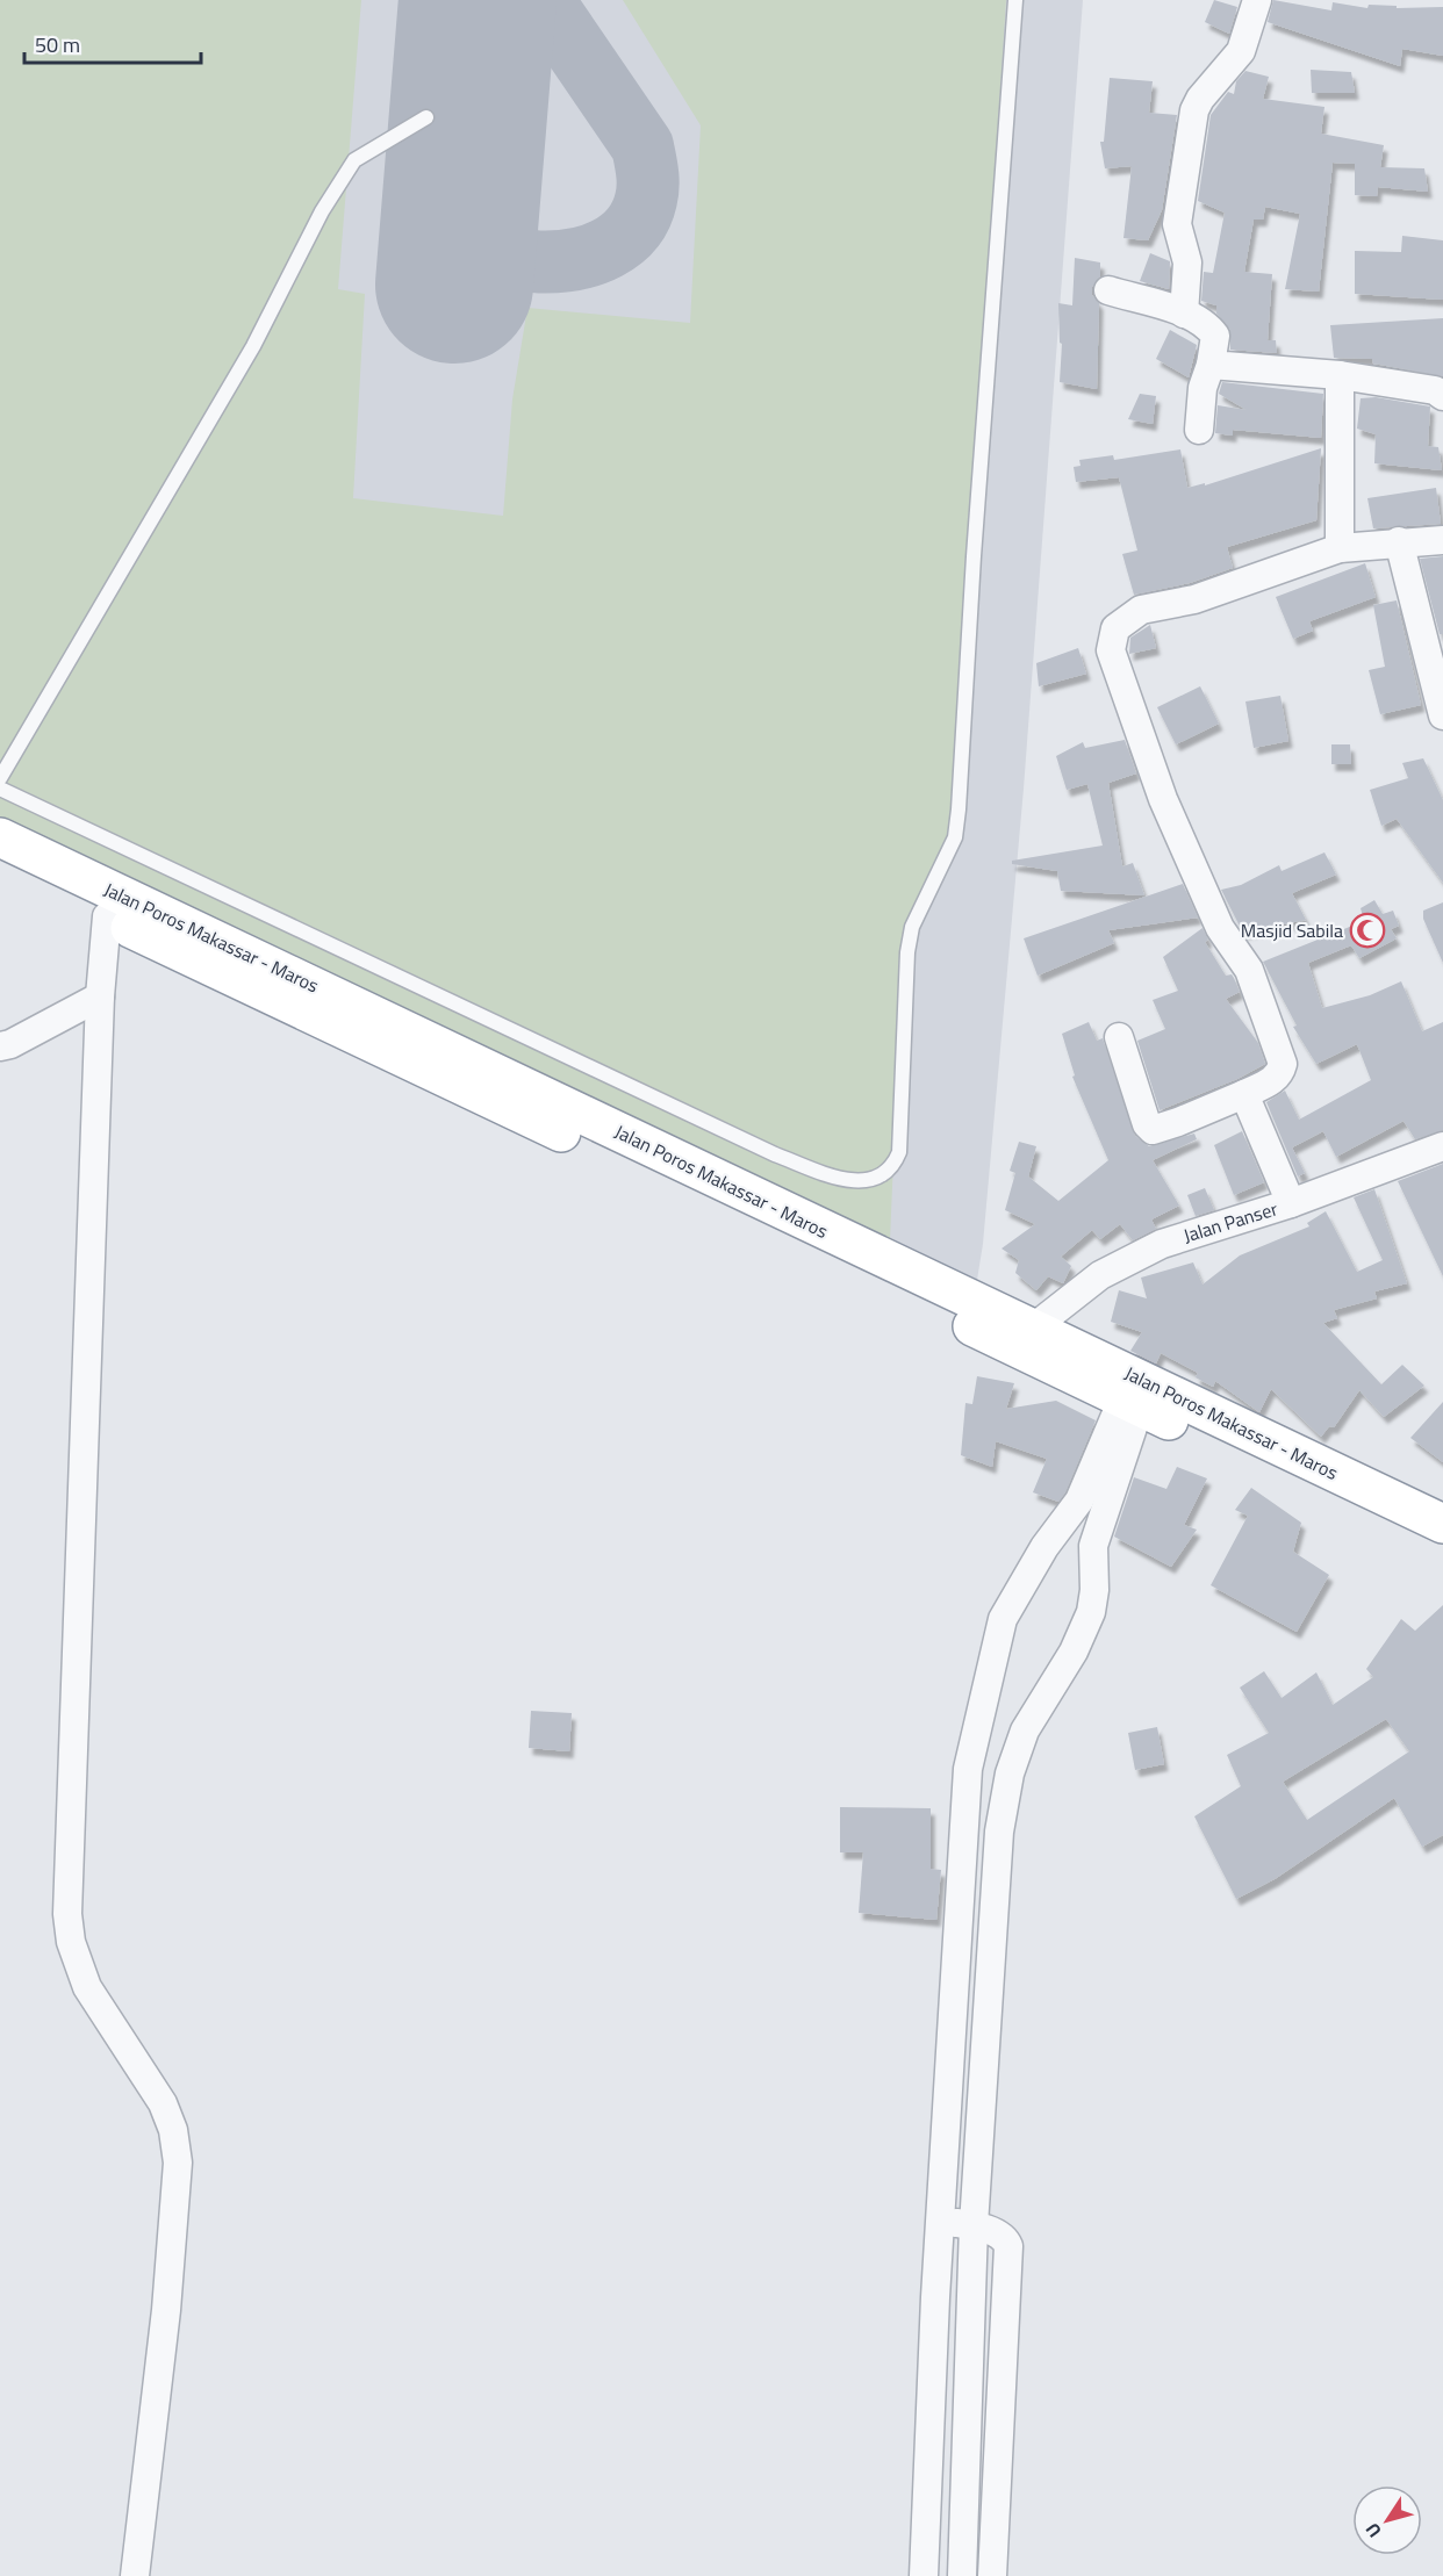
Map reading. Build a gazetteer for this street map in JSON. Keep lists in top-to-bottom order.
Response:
{
  "streets": {
    "highway": ["Jalan Poros Makassar - Maros"],
    "street": ["Jalan Panser"]
  },
  "crossings": [
    ["Jalan Poros Makassar - Maros", "Jalan Panser"]
  ],
  "places": {
    "mosque": ["Masjid Sabila"]
  },
  "scale_bar": "50 m",
  "north": "bottom left"
}
